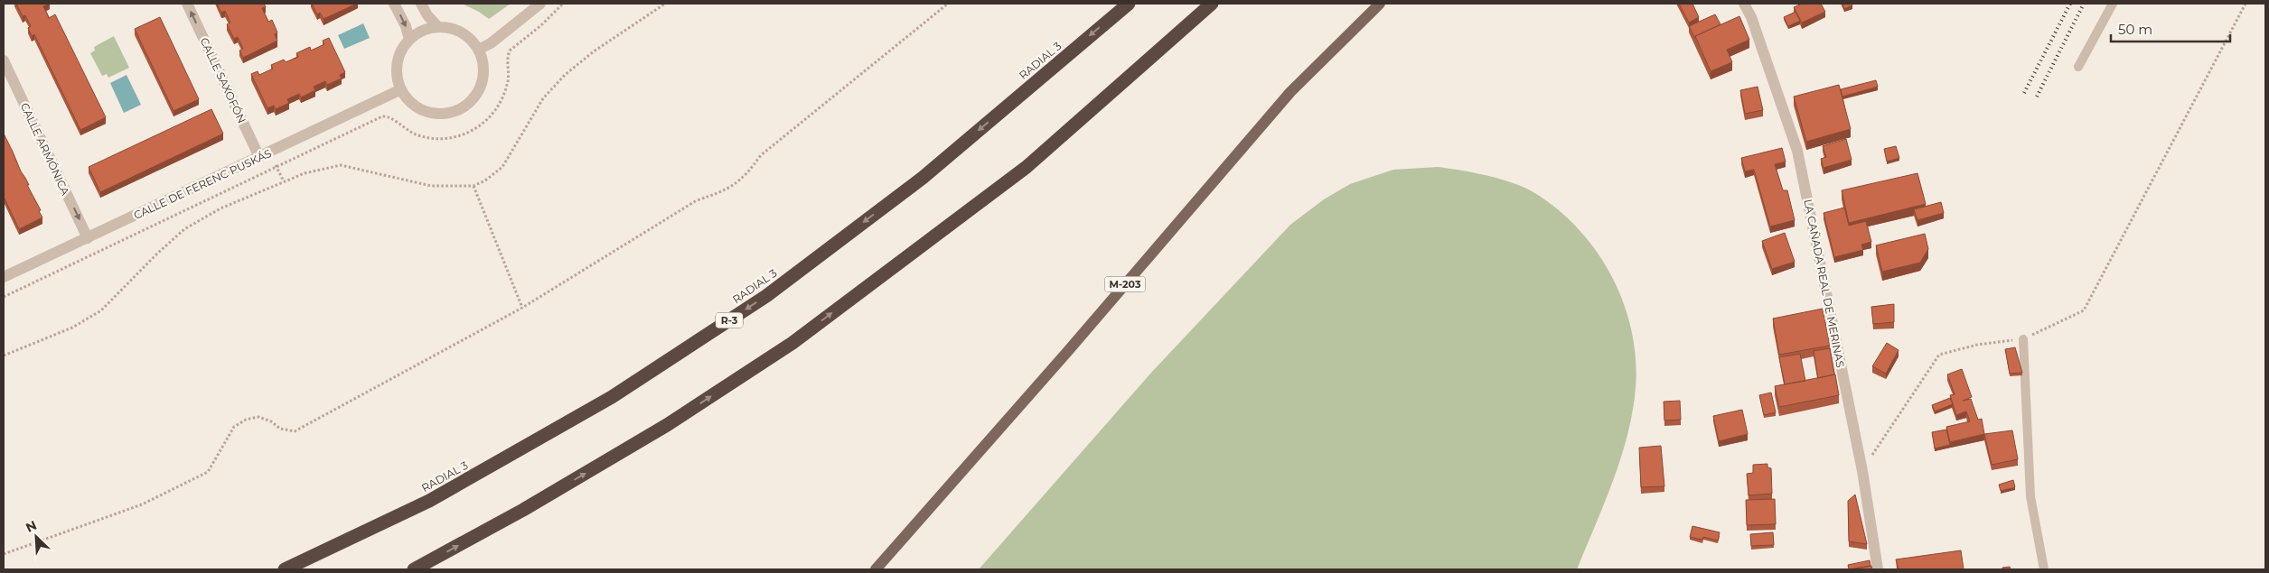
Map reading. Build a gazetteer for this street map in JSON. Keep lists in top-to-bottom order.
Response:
{
  "streets": {
    "highway": ["RADIAL 3", "R-3"],
    "main road": ["M-203"],
    "street": [
      "CALLE SAXOFÓN",
      "CALLE ARMÓNICA",
      "CALLE DE FERENC PUSKÁS",
      "LA CAÑADA REAL DE MERINAS"
    ]
  },
  "crossings": [
    ["CALLE SAXOFÓN", "CALLE DE FERENC PUSKÁS"],
    ["CALLE ARMÓNICA", "CALLE DE FERENC PUSKÁS"]
  ],
  "one_way": ["CALLE SAXOFÓN", "CALLE ARMÓNICA"],
  "scale_bar": "50 m",
  "north": "top left"
}
